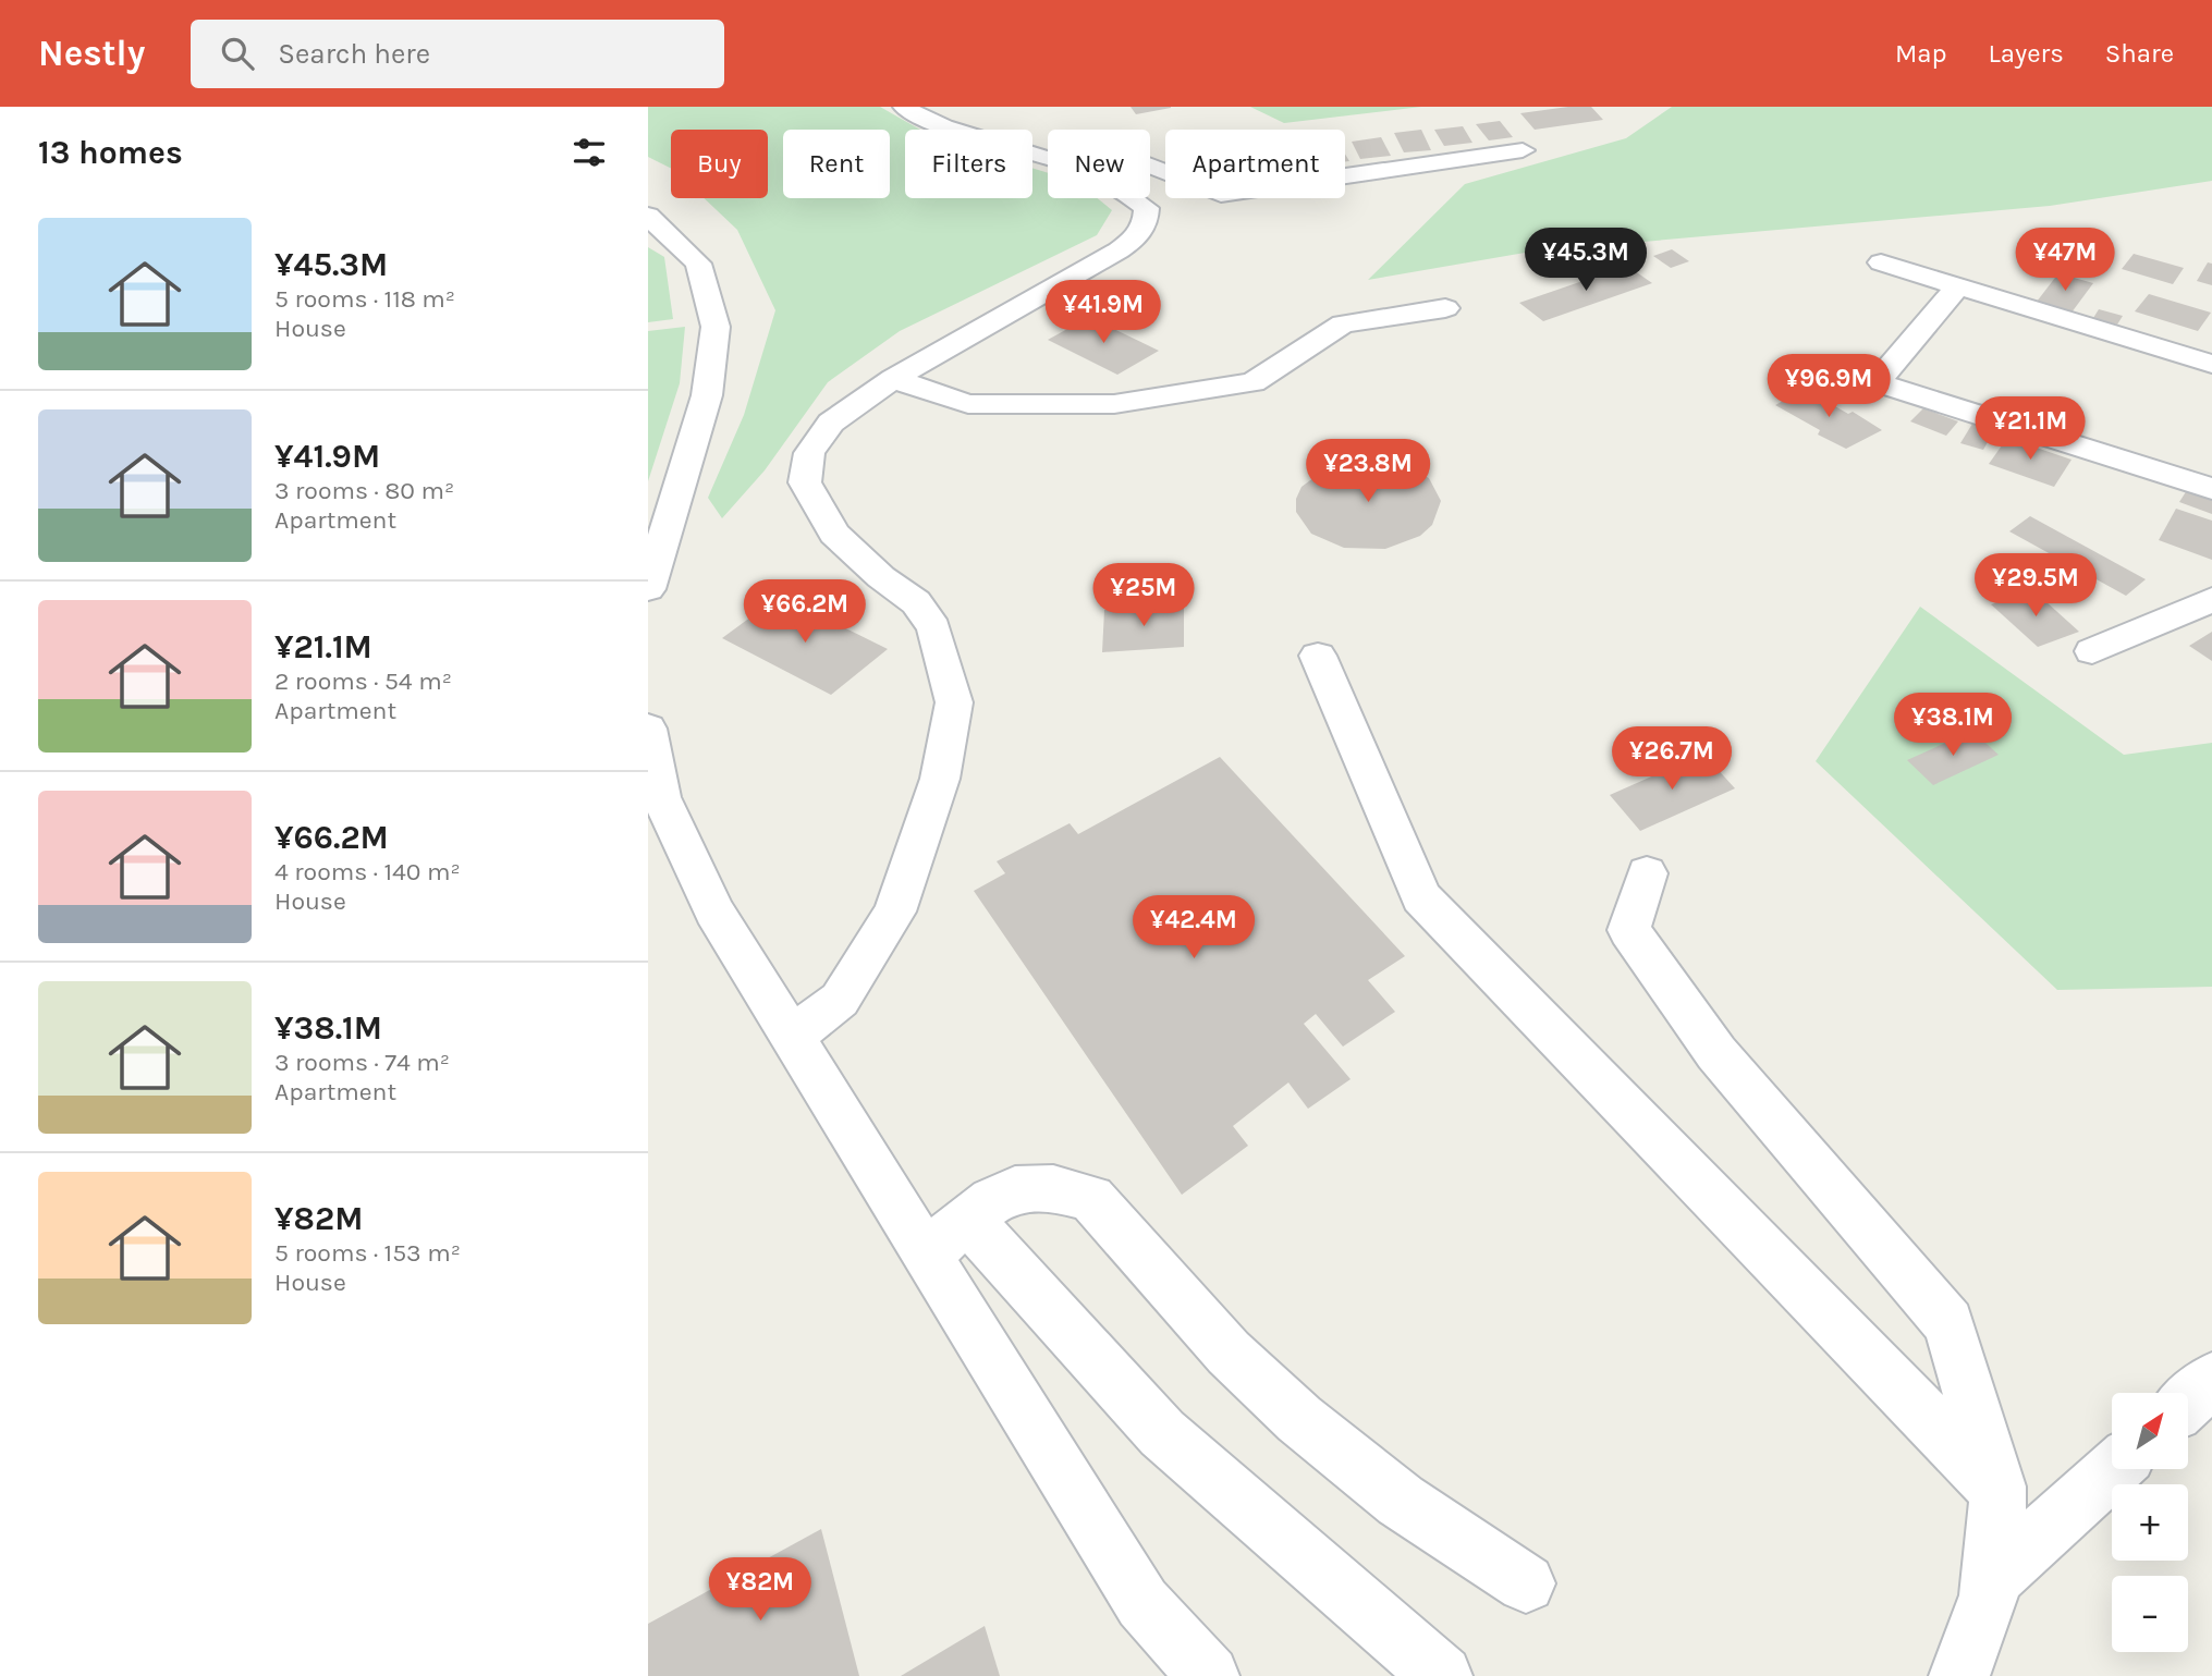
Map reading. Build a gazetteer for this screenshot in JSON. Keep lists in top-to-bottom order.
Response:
{
  "north": "top right",
  "page": {
    "header": "Nestly",
    "search": "Search here",
    "nav": ["Map", "Layers", "Share"],
    "heading": "13 homes",
    "chip": [
      "Buy",
      "Rent",
      "Filters",
      "New",
      "Apartment"
    ],
    "list": [
      {
        "name": "¥45.3M",
        "note": "5 rooms · 118 m² · House"
      },
      {
        "name": "¥41.9M",
        "note": "3 rooms · 80 m² · Apartment"
      },
      {
        "name": "¥21.1M",
        "note": "2 rooms · 54 m² · Apartment"
      },
      {
        "name": "¥66.2M",
        "note": "4 rooms · 140 m² · House"
      },
      {
        "name": "¥38.1M",
        "note": "3 rooms · 74 m² · Apartment"
      },
      {
        "name": "¥82M",
        "note": "5 rooms · 153 m² · House"
      }
    ],
    "price": [
      "¥45.3M",
      "¥47M",
      "¥41.9M",
      "¥96.9M",
      "¥21.1M",
      "¥23.8M",
      "¥29.5M",
      "¥25M",
      "¥66.2M",
      "¥38.1M",
      "¥26.7M",
      "¥42.4M",
      "¥82M"
    ],
    "map_buttons": ["+", "−"]
  }
}
